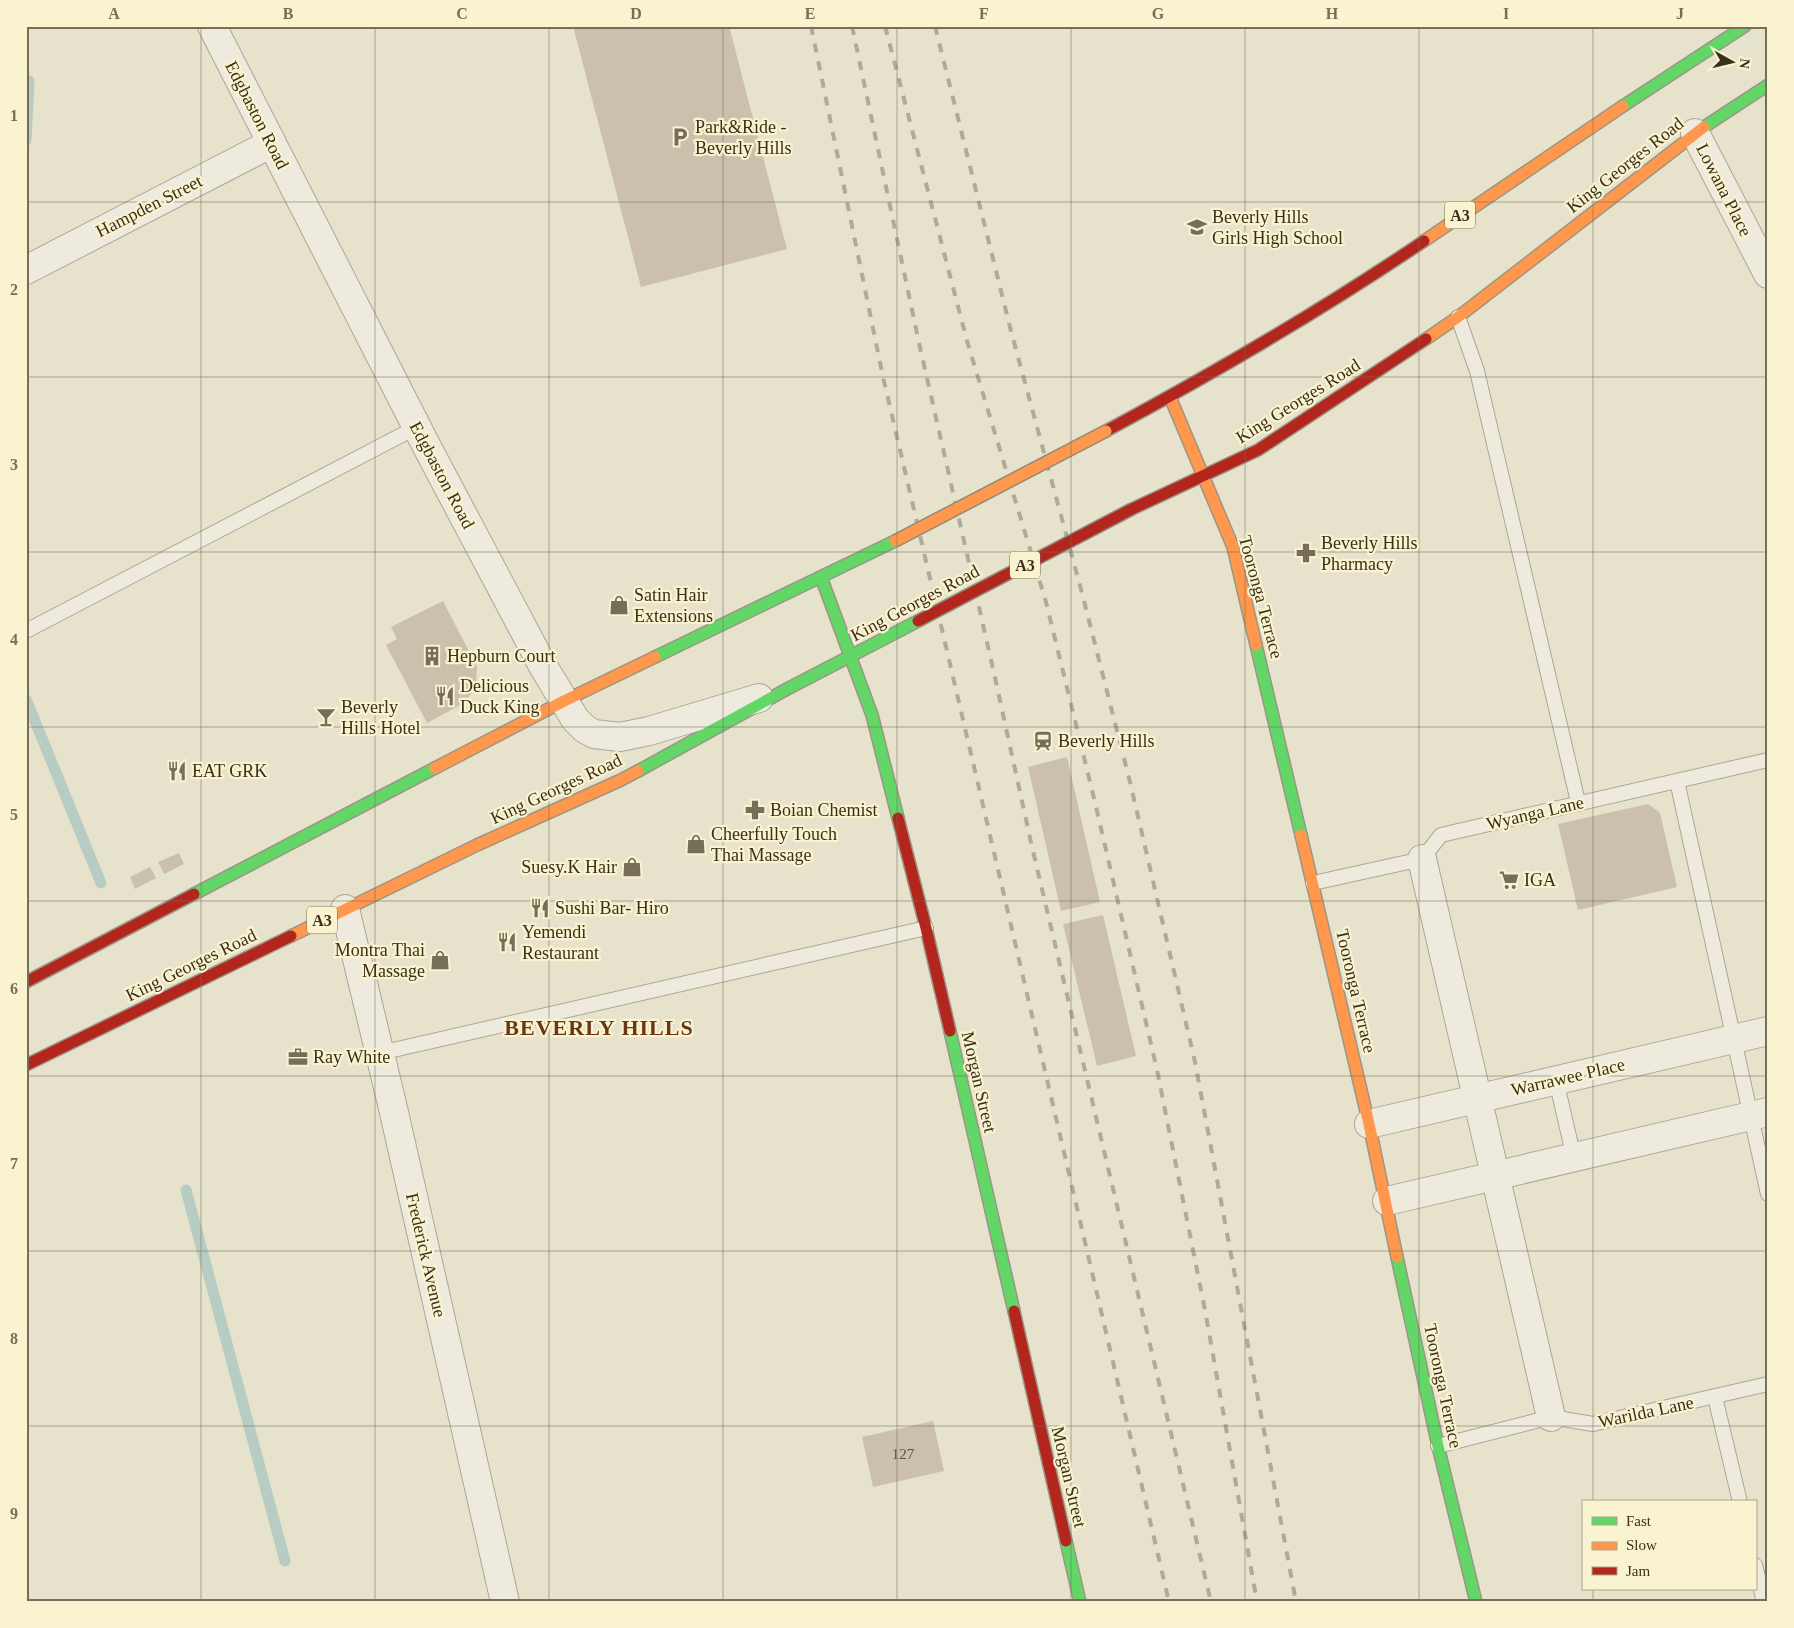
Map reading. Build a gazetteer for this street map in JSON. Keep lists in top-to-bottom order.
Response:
{
  "streets": {
    "main road": [
      "King Georges Road",
      "A3",
      "Tooronga Terrace",
      "Morgan Street"
    ],
    "street": [
      "Edgbaston Road",
      "Lowana Place",
      "Hampden Street",
      "Warrawee Place",
      "Frederick Avenue"
    ],
    "lane": ["Wyanga Lane", "Warilda Lane"]
  },
  "crossings": [
    ["Edgbaston Road", "King Georges Road"],
    ["Edgbaston Road", "Hampden Street"],
    ["Edgbaston Road", "A3"],
    ["King Georges Road", "Lowana Place"],
    ["King Georges Road", "Tooronga Terrace"],
    ["King Georges Road", "Morgan Street"],
    ["King Georges Road", "Frederick Avenue"],
    ["A3", "Tooronga Terrace"],
    ["A3", "Morgan Street"],
    ["Tooronga Terrace", "Warrawee Place"],
    ["Tooronga Terrace", "Warilda Lane"]
  ],
  "districts": ["BEVERLY HILLS"],
  "places": {
    "parking": ["Park&Ride - Beverly Hills"],
    "school or university": ["Beverly Hills Girls High School"],
    "pharmacy": ["Beverly Hills Pharmacy", "Boian Chemist"],
    "shop": [
      "Satin Hair Extensions",
      "Cheerfully Touch Thai Massage",
      "Suesy.K Hair",
      "Montra Thai Massage"
    ],
    "building": ["Hepburn Court"],
    "restaurant": [
      "Delicious Duck King",
      "EAT GRK",
      "Sushi Bar- Hiro",
      "Yemendi Restaurant"
    ],
    "bar": ["Beverly Hills Hotel"],
    "station": ["Beverly Hills"],
    "supermarket": ["IGA"],
    "office": ["Ray White"]
  },
  "house_numbers": ["127"],
  "legend": ["Fast", "Slow", "Jam"],
  "north": "right",
  "grid": {
    "columns": [
      "A",
      "B",
      "C",
      "D",
      "E",
      "F",
      "G",
      "H",
      "I",
      "J"
    ],
    "rows": [
      "1",
      "2",
      "3",
      "4",
      "5",
      "6",
      "7",
      "8",
      "9"
    ]
  }
}
